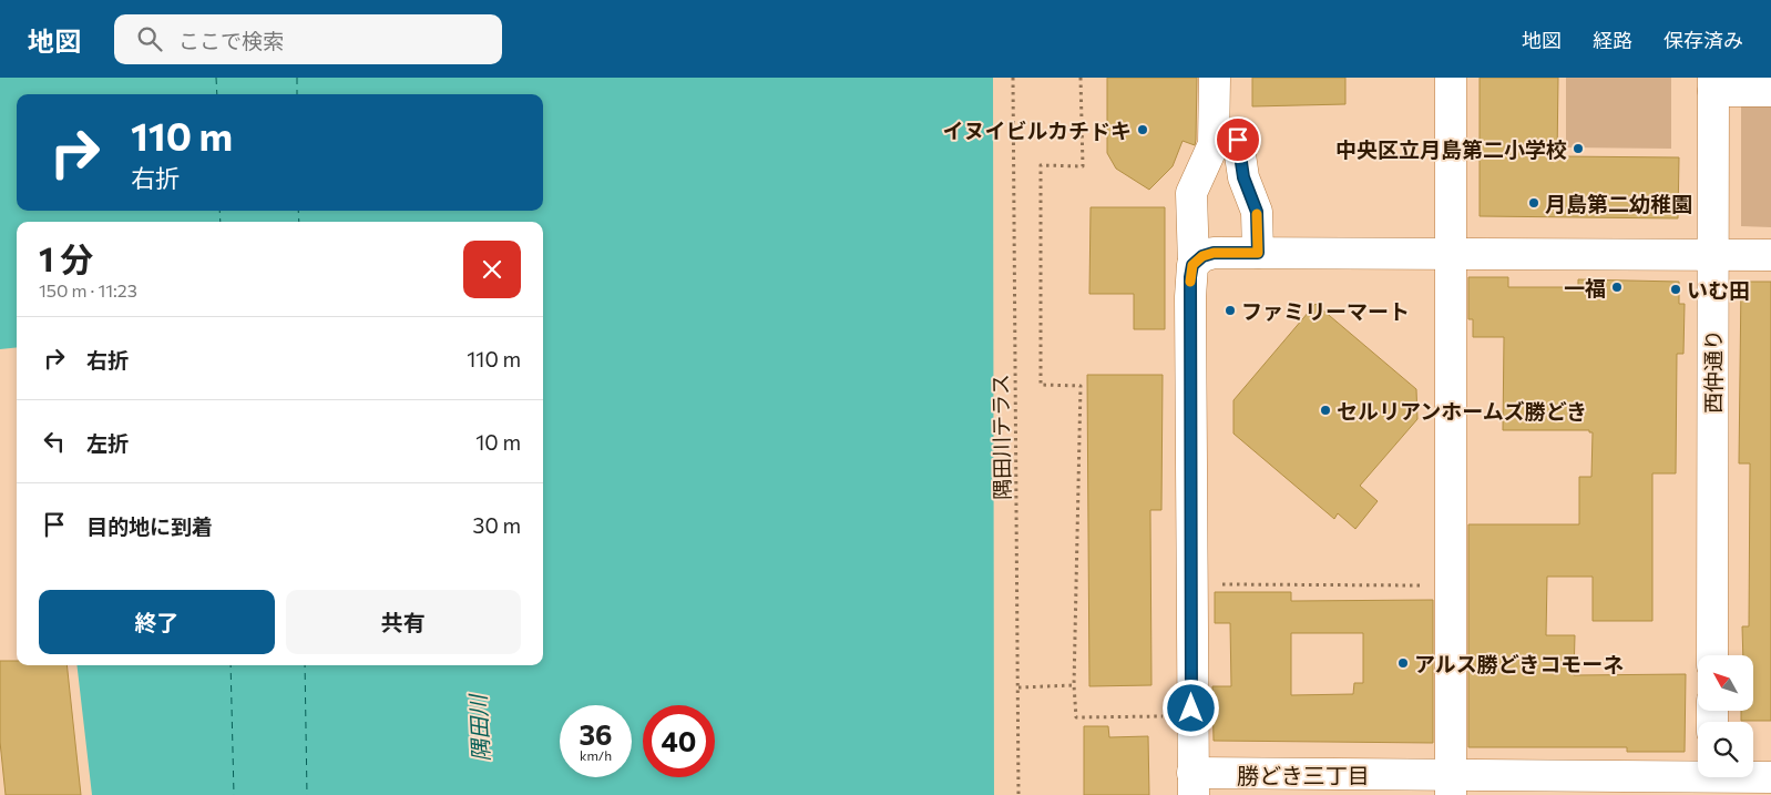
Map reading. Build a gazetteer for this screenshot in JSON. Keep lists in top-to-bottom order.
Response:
{
  "streets": {
    "street": ["西仲通り"],
    "path": ["隅田川テラス"]
  },
  "districts": ["勝どき三丁目"],
  "water": ["隅田川"],
  "places": [
    "イヌイビルカチドキ",
    "中央区立月島第二小学校",
    "月島第二幼稚園",
    "一福",
    "いむ田",
    "ファミリーマート",
    "セルリアンホームズ勝どき",
    "アルス勝どきコモーネ"
  ],
  "north": "top left",
  "page": {
    "header": "地図",
    "search": "ここで検索",
    "nav": ["地図", "経路", "保存済み"],
    "turn": ["110 m", "右折"],
    "heading": ["1 分", "150 m · 11:23"],
    "list": [
      {
        "name": "右折",
        "value": "110 m"
      },
      {
        "name": "左折",
        "value": "10 m"
      },
      {
        "name": "目的地に到着",
        "value": "30 m"
      }
    ],
    "buttons": ["終了", "共有"],
    "speed": "36 km/h",
    "limit": "40"
  }
}
